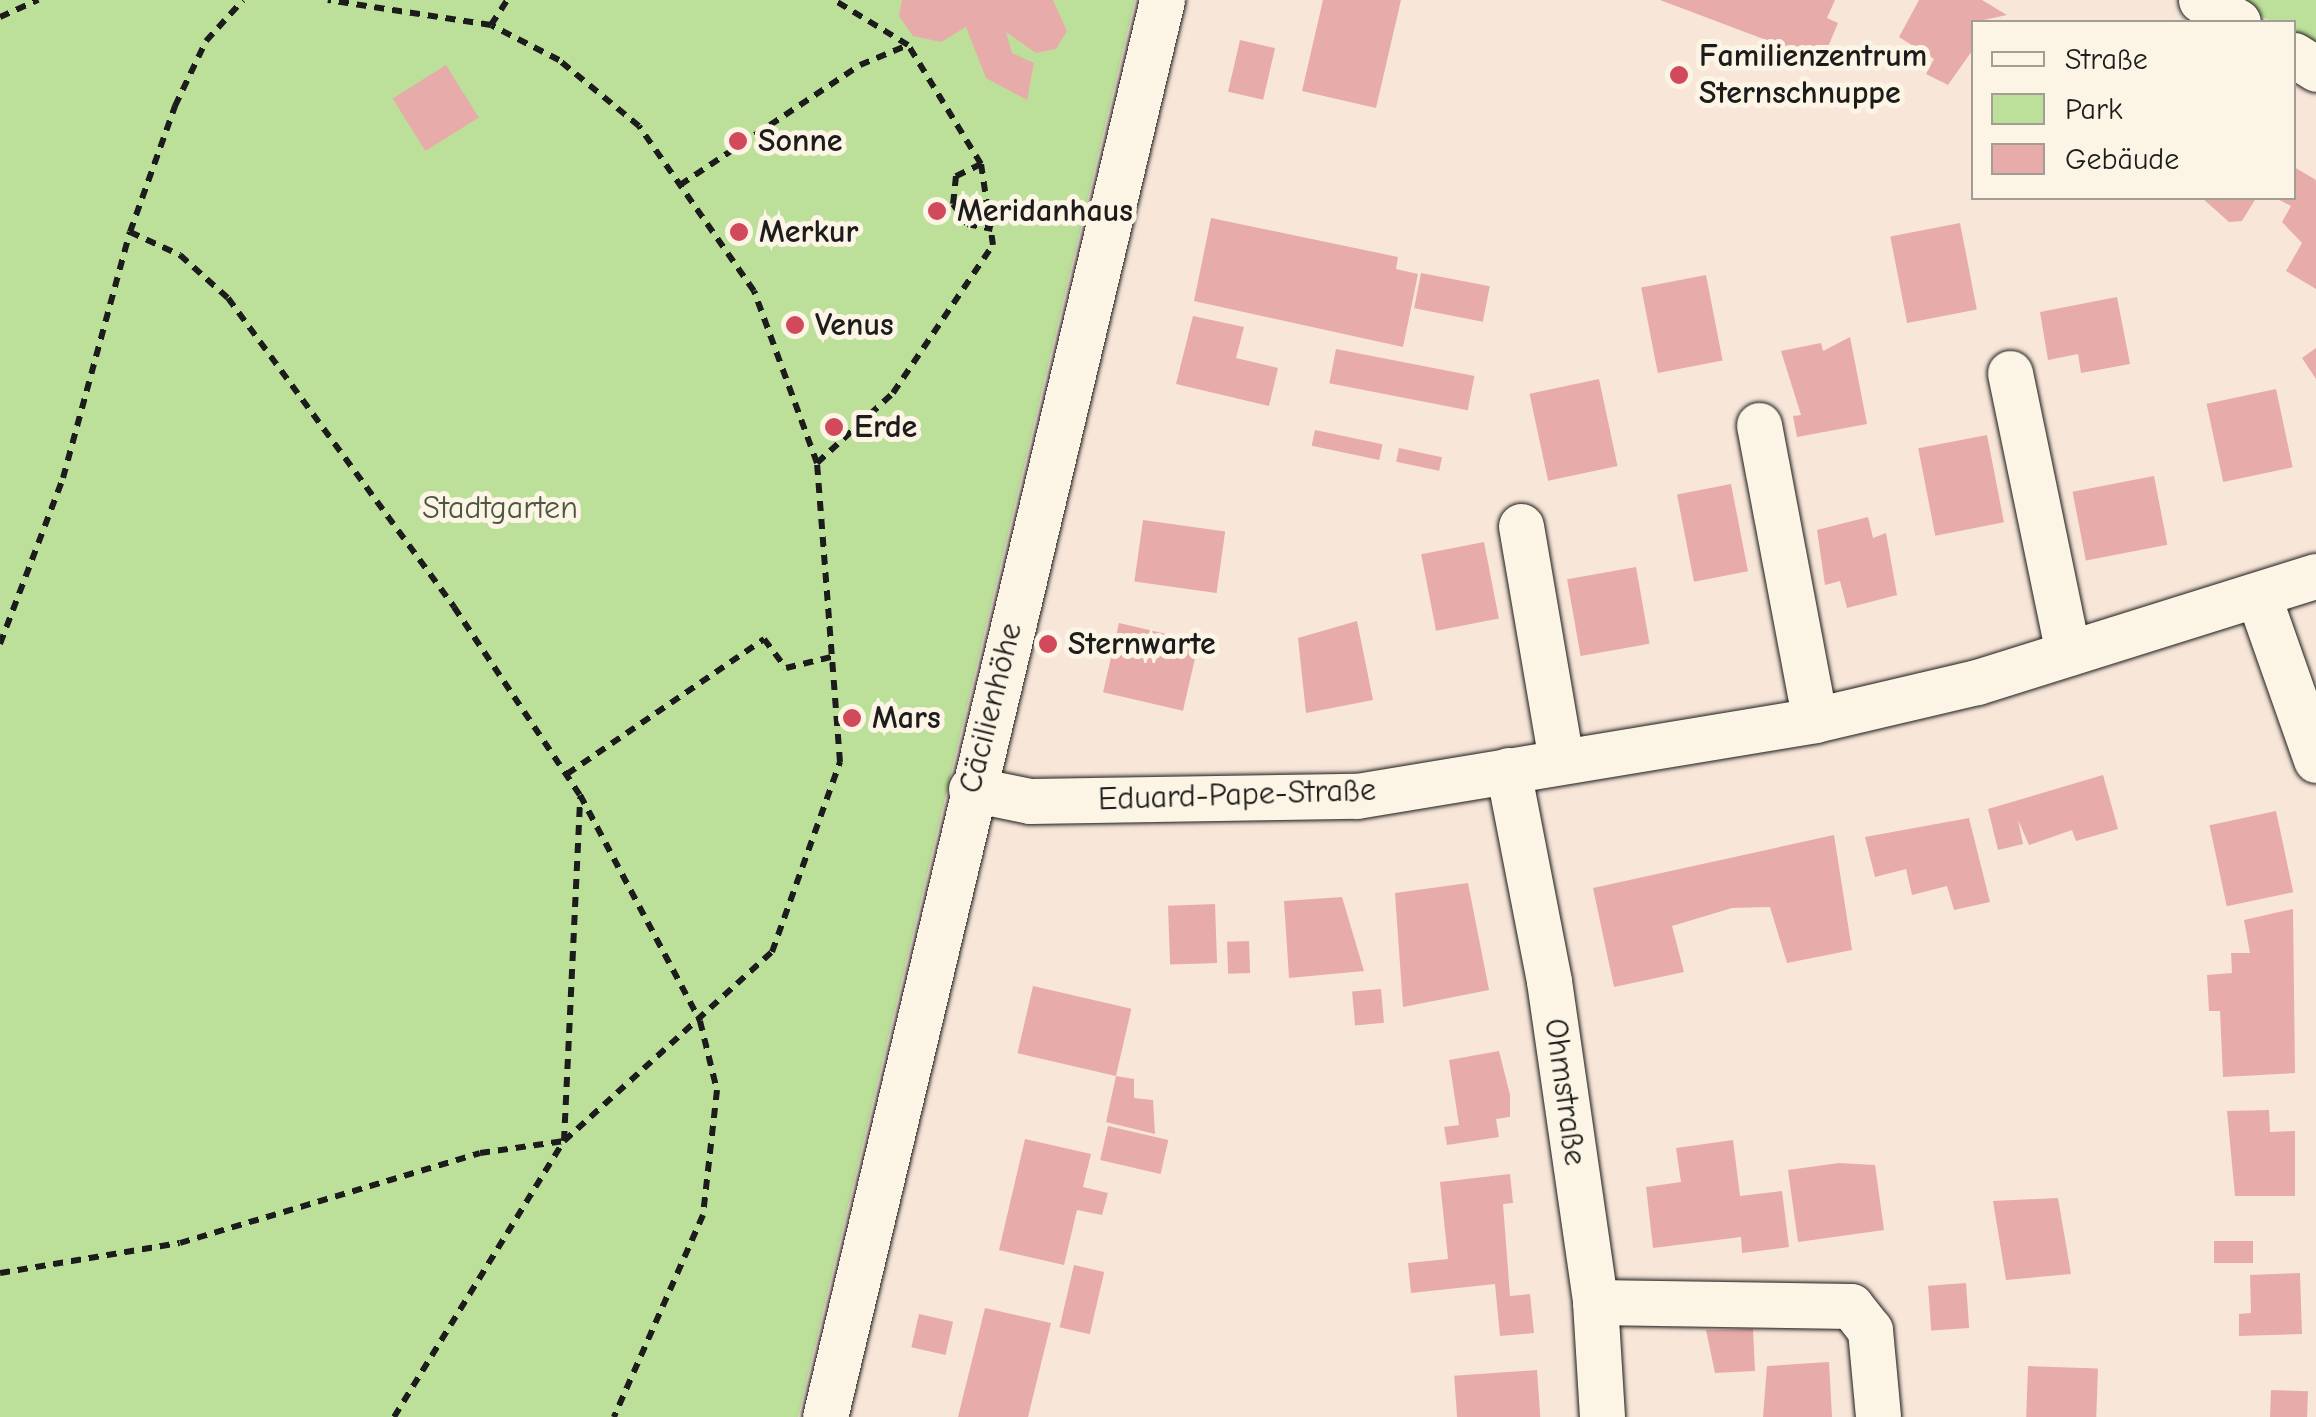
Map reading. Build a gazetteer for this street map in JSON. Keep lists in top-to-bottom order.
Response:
{
  "streets": {
    "street": ["Cäcilienhöhe", "Eduard-Pape-Straße", "Ohmstraße"]
  },
  "crossings": [
    ["Cäcilienhöhe", "Eduard-Pape-Straße"],
    ["Eduard-Pape-Straße", "Ohmstraße"]
  ],
  "parks": ["Stadtgarten"],
  "places": [
    "Familienzentrum Sternschnuppe",
    "Sonne",
    "Meridanhaus",
    "Merkur",
    "Venus",
    "Erde",
    "Sternwarte",
    "Mars"
  ],
  "legend": ["Straße", "Park", "Gebäude"]
}
